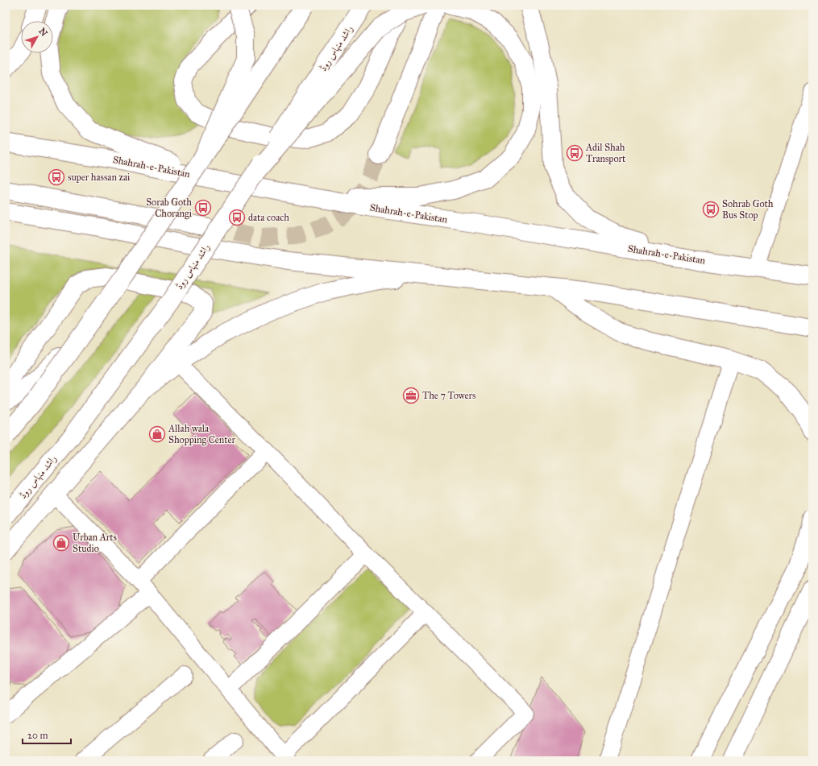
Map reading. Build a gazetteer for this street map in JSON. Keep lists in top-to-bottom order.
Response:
{
  "streets": {
    "main road": ["راشد منہاس روڈ", "Shahrah-e-Pakistan"]
  },
  "places": {
    "bus stop": [
      "Adil Shah Transport",
      "super hassan zai",
      "Sorab Goth Chorangi",
      "Sohrab Goth Bus Stop",
      "data coach"
    ],
    "office": ["The 7 Towers"],
    "shop": ["Allah wala Shopping Center", "Urban Arts Studio"]
  },
  "scale_bar": "20 m",
  "north": "top right"
}
